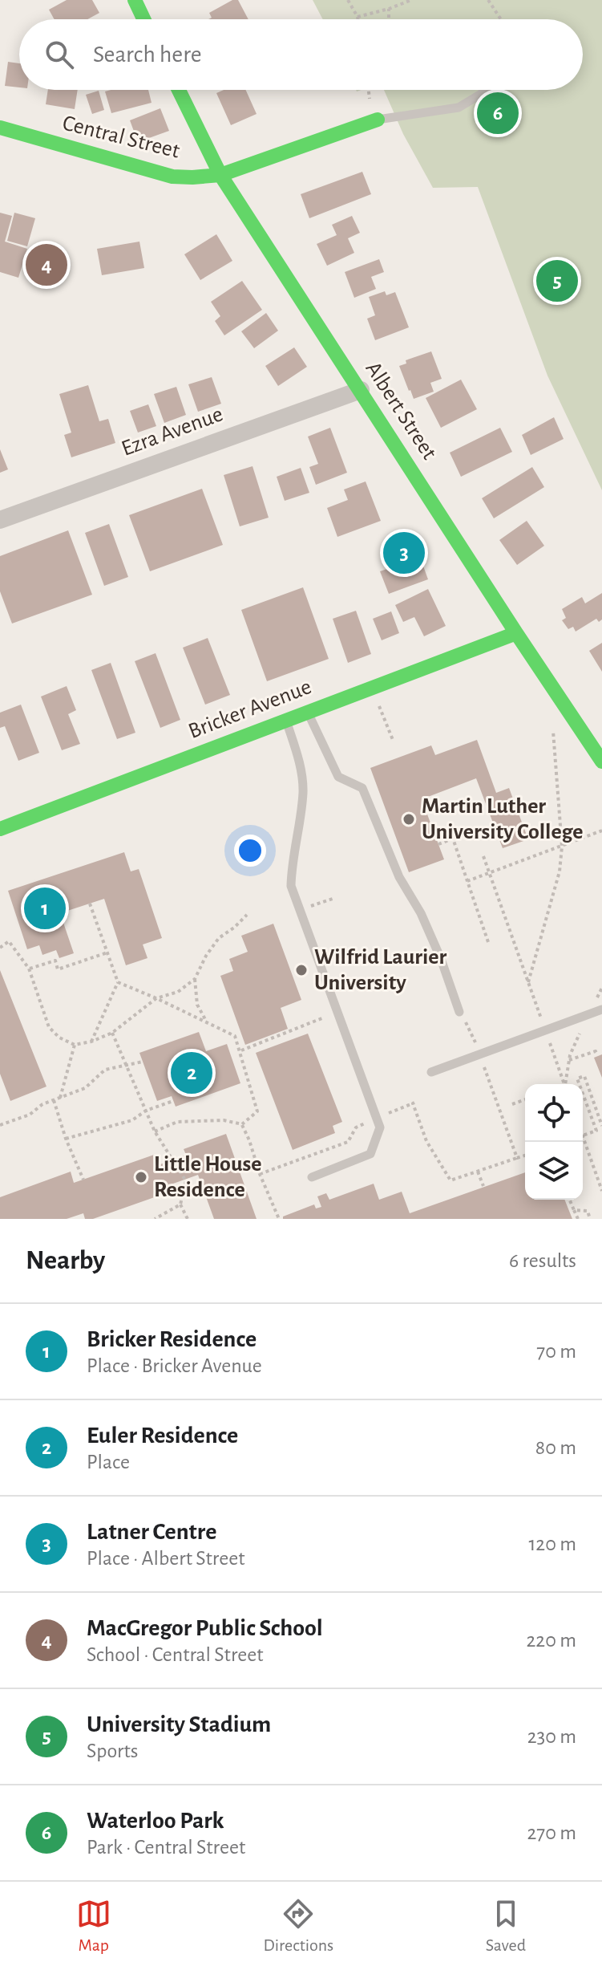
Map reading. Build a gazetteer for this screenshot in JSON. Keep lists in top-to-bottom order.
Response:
{
  "streets": {
    "street": [
      "Central Street",
      "Albert Street",
      "Ezra Avenue",
      "Bricker Avenue"
    ]
  },
  "crossings": [
    ["Central Street", "Albert Street"],
    ["Albert Street", "Ezra Avenue"],
    ["Albert Street", "Bricker Avenue"]
  ],
  "places": ["Martin Luther University College", "Wilfrid Laurier University", "Little House Residence"],
  "page": {
    "search": "Search here",
    "pins": [
      "6",
      "4",
      "5",
      "3",
      "1",
      "2"
    ],
    "heading": ["Nearby", "6 results"],
    "list": [
      {
        "mark": "1",
        "name": "Bricker Residence",
        "note": "Place · Bricker Avenue",
        "value": "70 m"
      },
      {
        "mark": "2",
        "name": "Euler Residence",
        "note": "Place",
        "value": "80 m"
      },
      {
        "mark": "3",
        "name": "Latner Centre",
        "note": "Place · Albert Street",
        "value": "120 m"
      },
      {
        "mark": "4",
        "name": "MacGregor Public School",
        "note": "School · Central Street",
        "value": "220 m"
      },
      {
        "mark": "5",
        "name": "University Stadium",
        "note": "Sports",
        "value": "230 m"
      },
      {
        "mark": "6",
        "name": "Waterloo Park",
        "note": "Park · Central Street",
        "value": "270 m"
      }
    ],
    "nav": ["Map", "Directions", "Saved"]
  }
}
